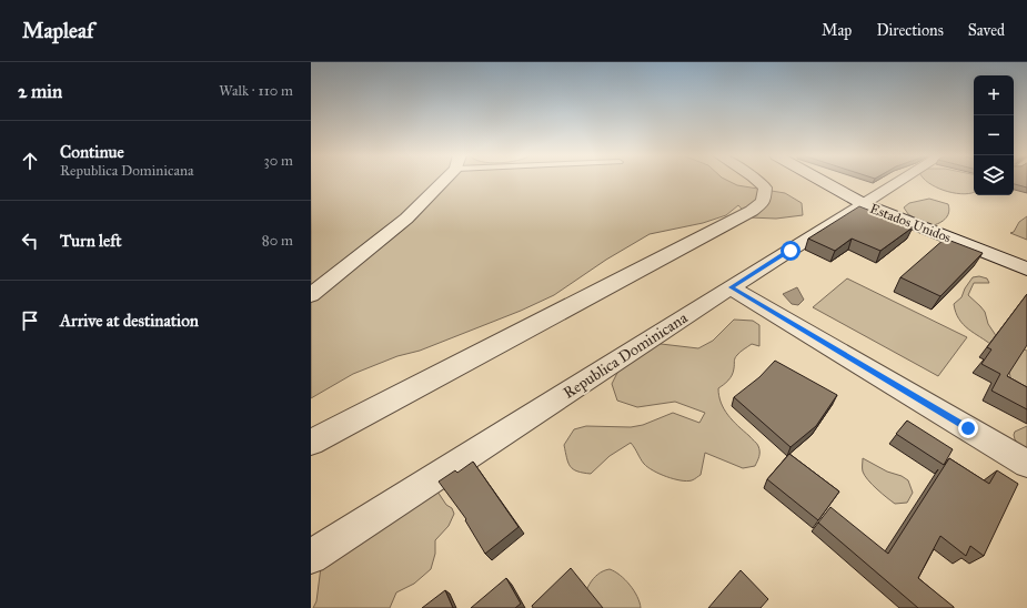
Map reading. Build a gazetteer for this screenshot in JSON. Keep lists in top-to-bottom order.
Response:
{
  "streets": {
    "street": ["Estados Unidos", "Republica Dominicana"]
  },
  "crossings": [
    ["Estados Unidos", "Republica Dominicana"]
  ],
  "page": {
    "header": "Mapleaf",
    "nav": ["Map", "Directions", "Saved"],
    "heading": ["2 min", "Walk · 110 m"],
    "map_buttons": ["+", "−"],
    "list": [
      ["Continue", "Republica Dominicana", "30 m"],
      ["Turn left", "80 m"],
      "Arrive at destination"
    ]
  }
}
